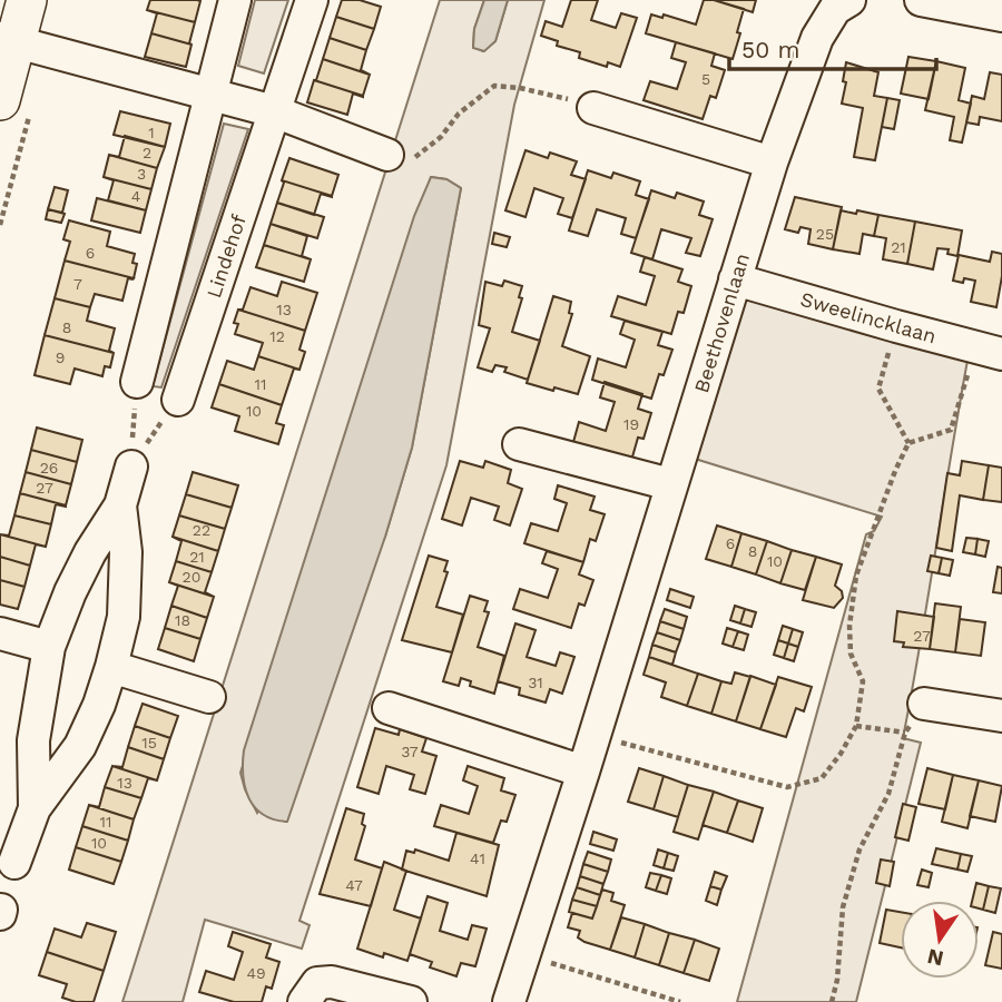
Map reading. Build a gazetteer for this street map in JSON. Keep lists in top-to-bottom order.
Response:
{
  "streets": {
    "street": ["Lindehof", "Sweelincklaan", "Beethovenlaan"]
  },
  "crossings": [
    ["Sweelincklaan", "Beethovenlaan"]
  ],
  "house_numbers": [
    "5",
    "1",
    "2",
    "3",
    "4",
    "25",
    "21",
    "6",
    "7",
    "13",
    "8",
    "12",
    "9",
    "11",
    "10",
    "19",
    "26",
    "27",
    "22",
    "6",
    "8",
    "21",
    "10",
    "20",
    "18",
    "27",
    "31",
    "15",
    "37",
    "13",
    "11",
    "10",
    "41",
    "47",
    "49"
  ],
  "scale_bar": "50 m",
  "north": "bottom"
}
